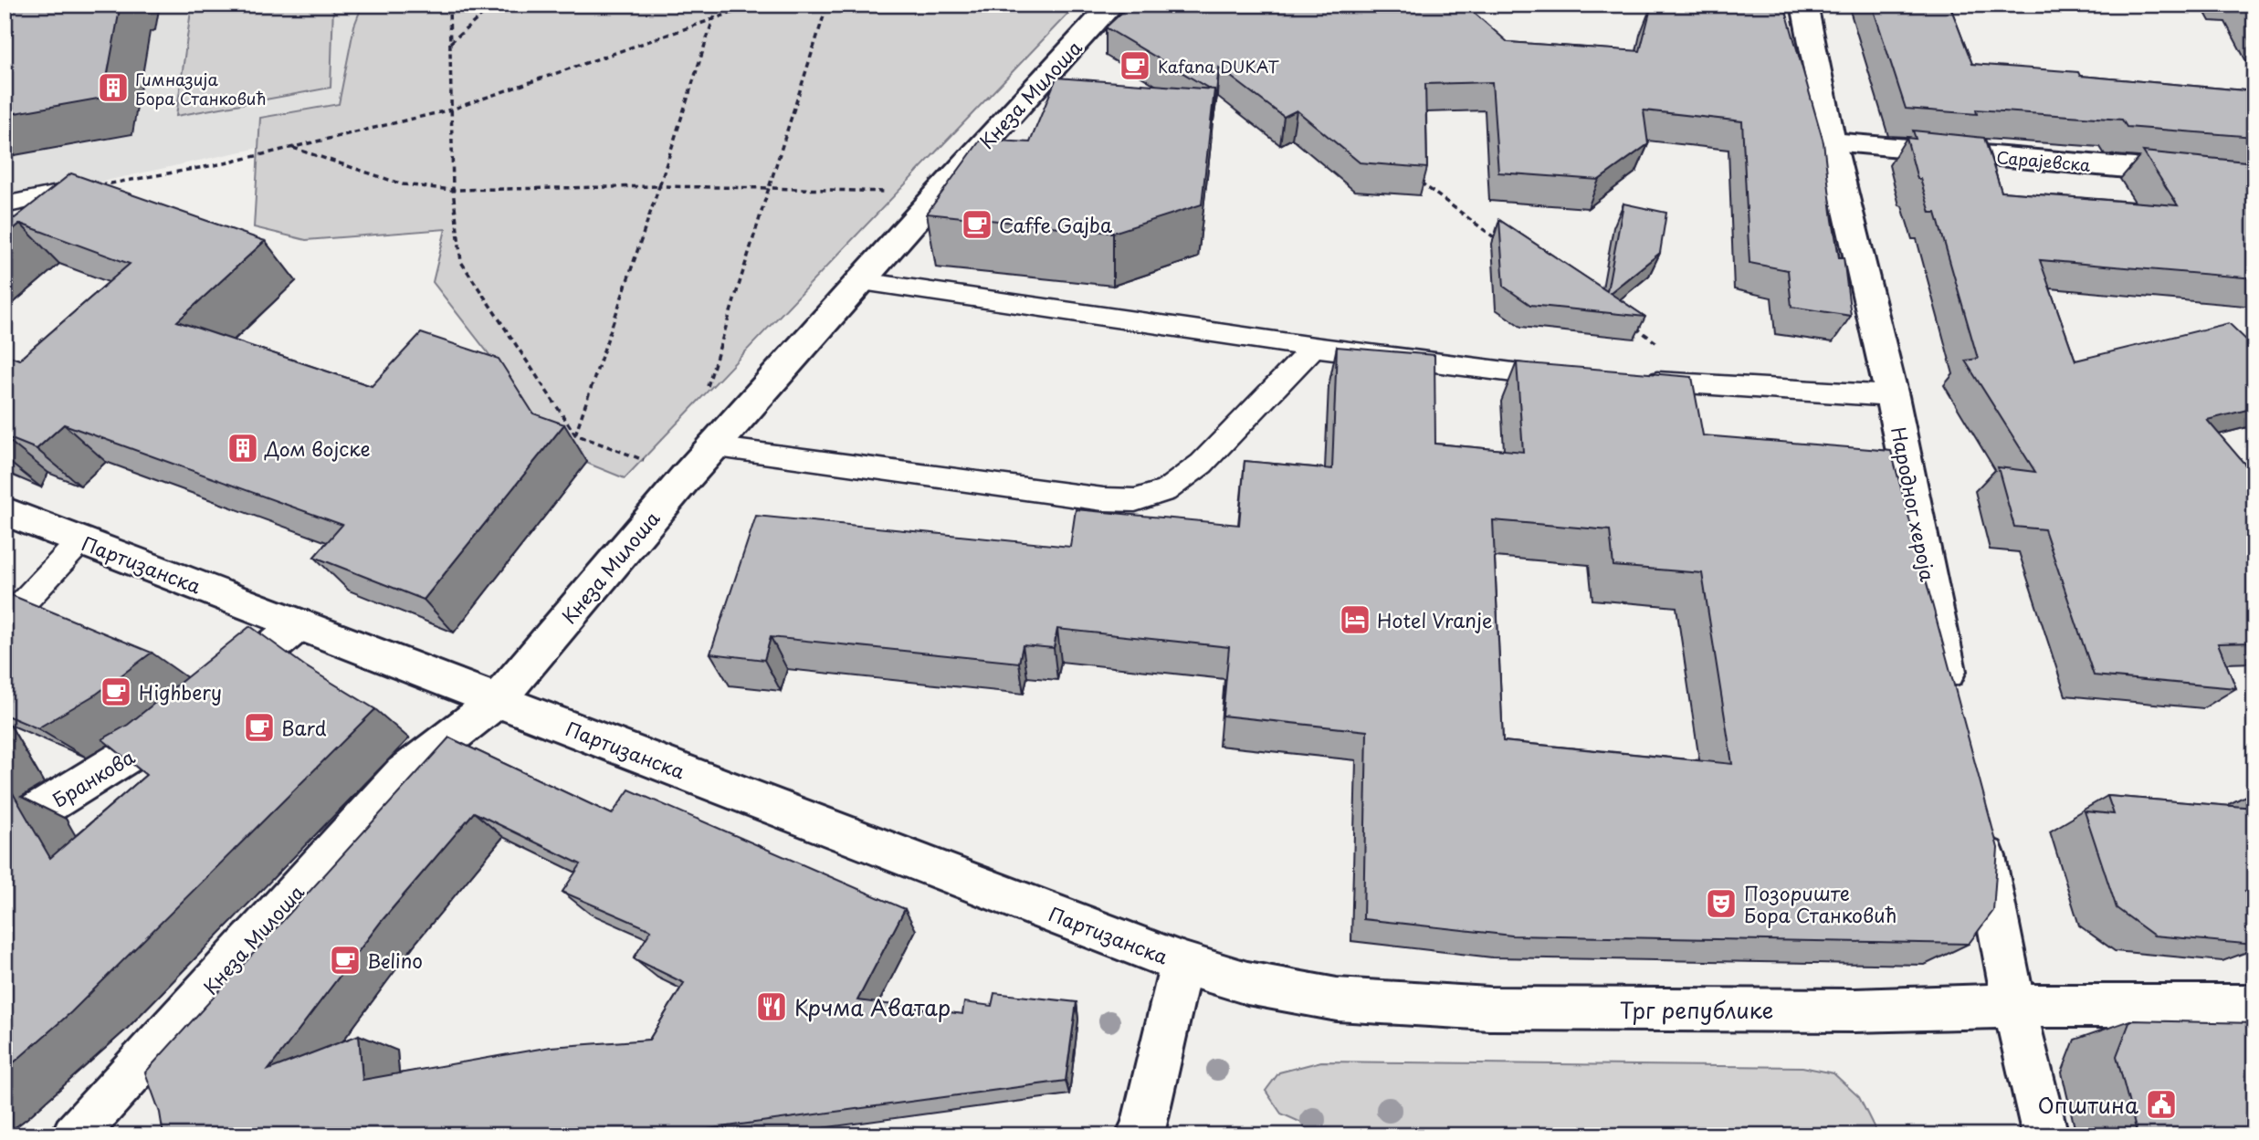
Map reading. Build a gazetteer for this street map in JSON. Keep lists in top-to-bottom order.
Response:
{
  "streets": {
    "street": [
      "Кнеза Милоша",
      "Сарајевска",
      "Народног хероја",
      "Партизанска",
      "Бранкова",
      "Трг републике"
    ]
  },
  "crossings": [
    ["Кнеза Милоша", "Партизанска"],
    ["Сарајевска", "Народног хероја"],
    ["Партизанска", "Бранкова"],
    ["Партизанска", "Трг републике"]
  ],
  "places": {
    "cafe": [
      "Kafana DUKAT",
      "Caffe Gajba",
      "Highbery",
      "Bard",
      "Belino"
    ],
    "building": ["Гимназија Бора Станковић", "Дом војске"],
    "hotel": ["Hotel Vranje"],
    "theatre": ["Позориште Бора Станковић"],
    "restaurant": ["Крчма Аватар"],
    "public building": ["Општина"]
  }
}
